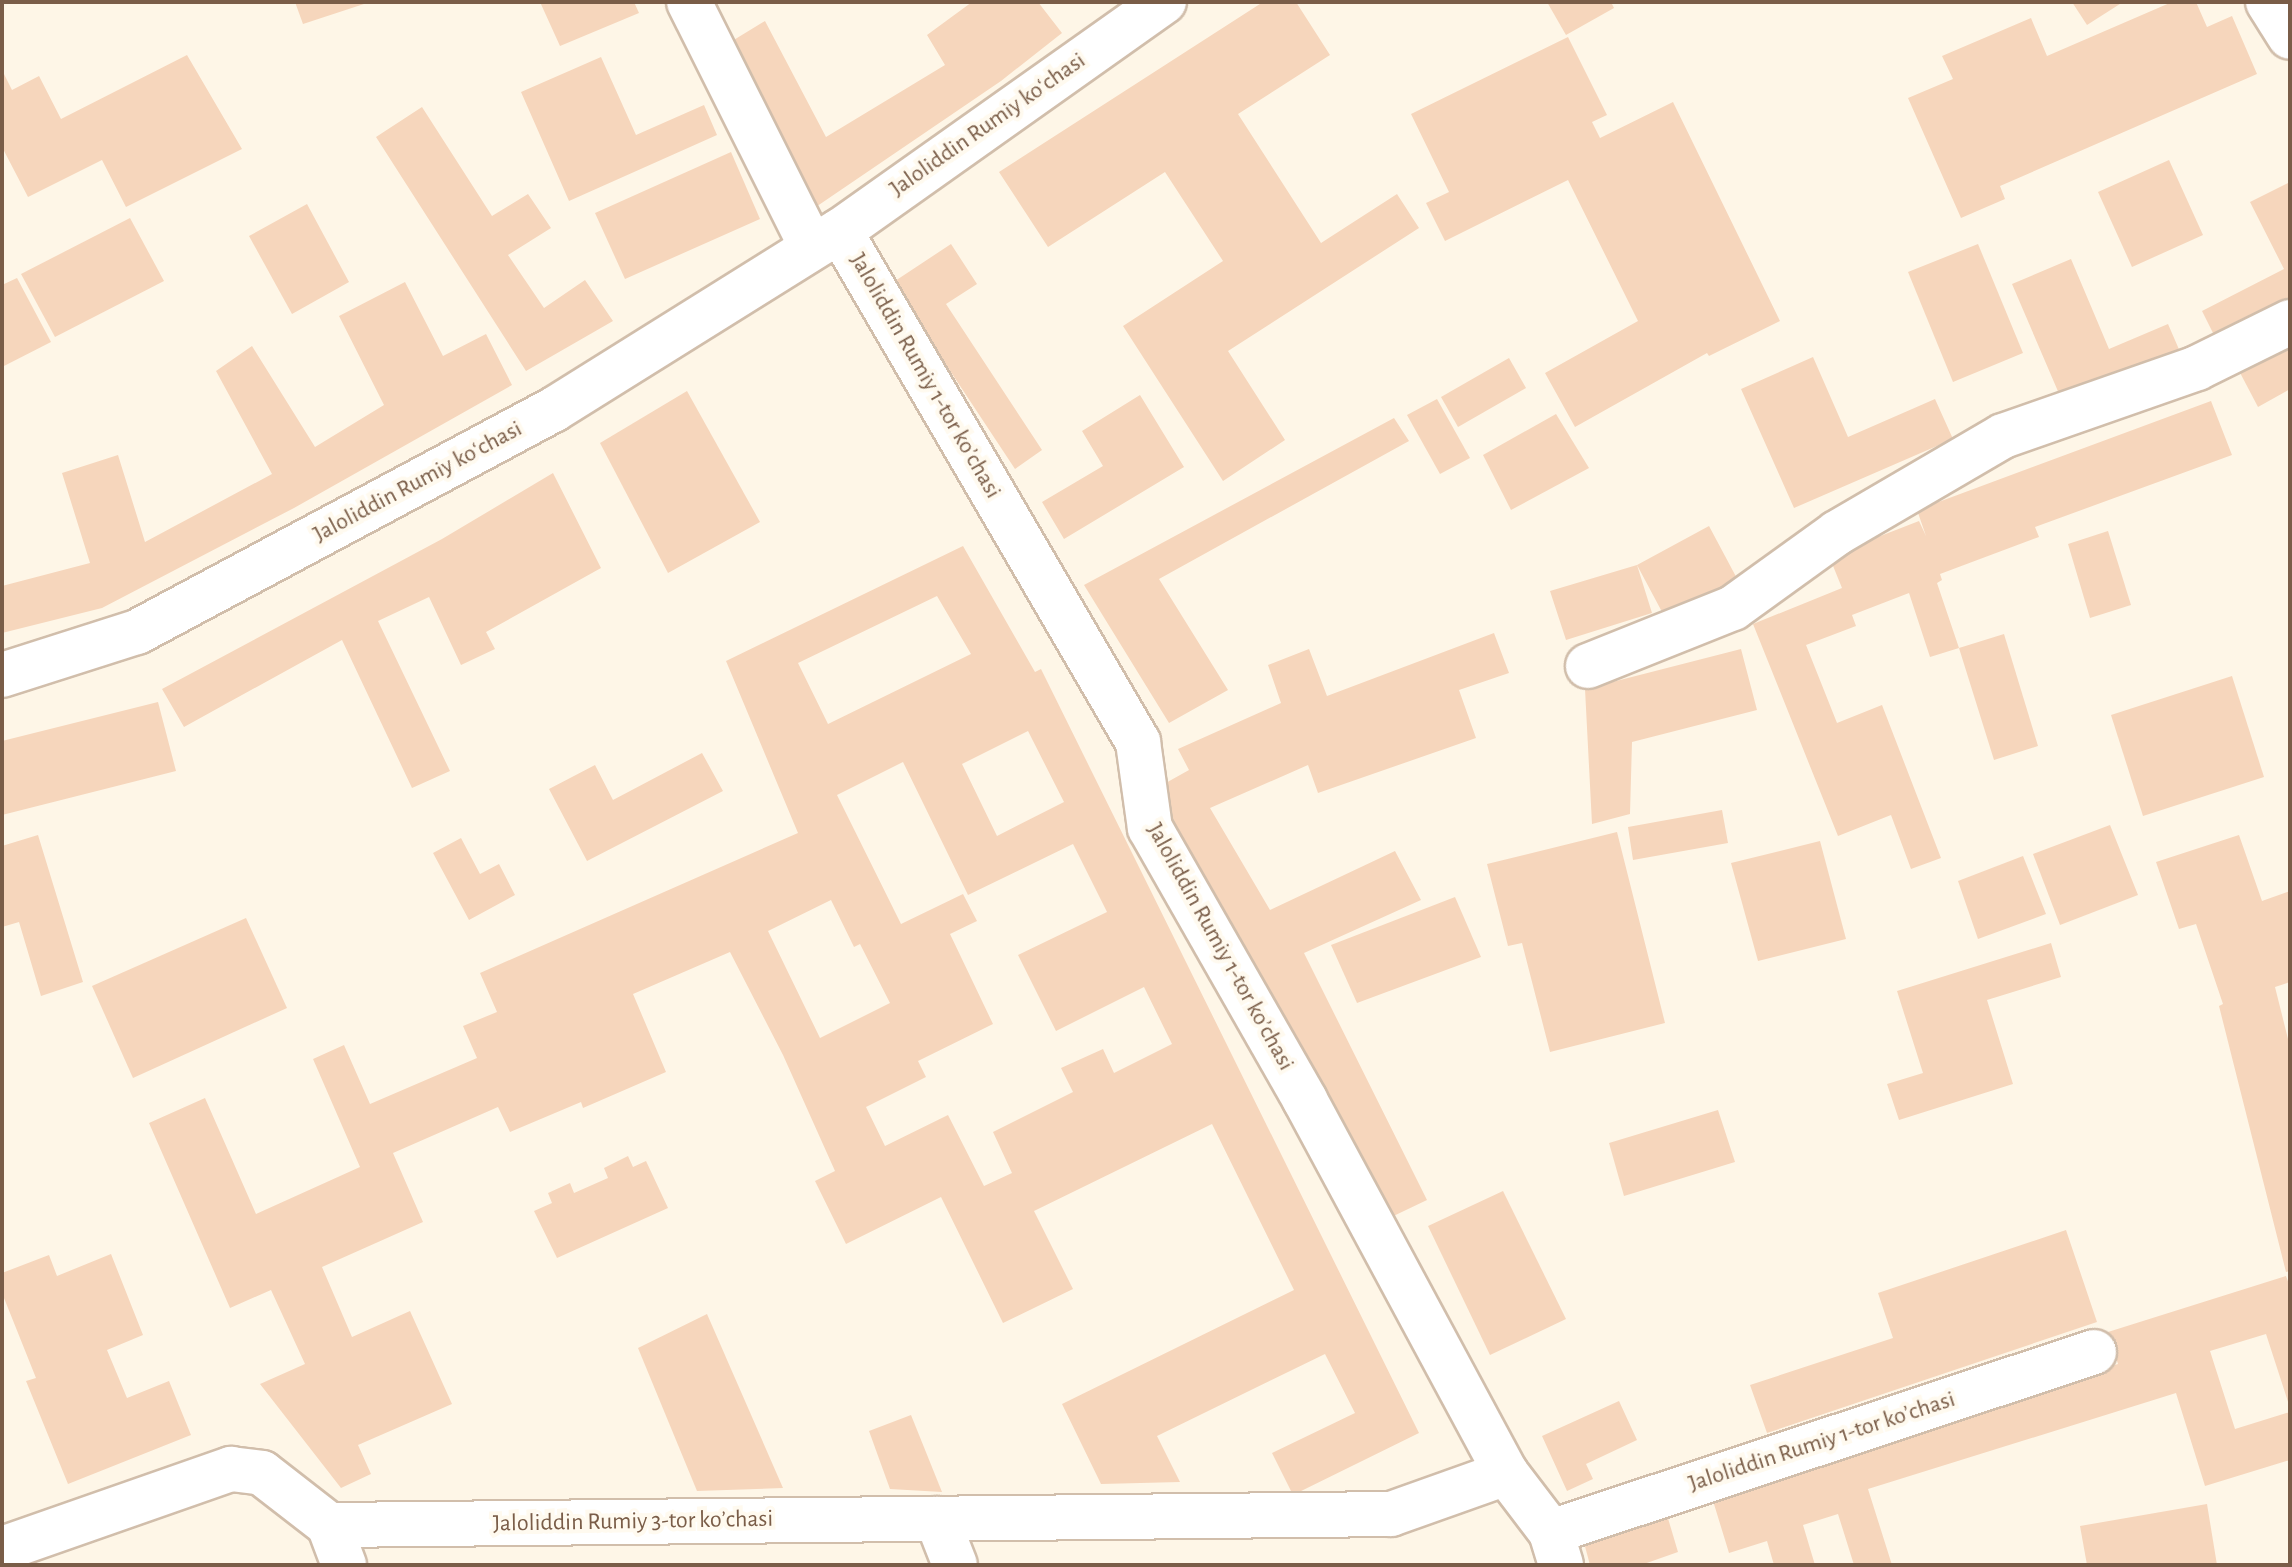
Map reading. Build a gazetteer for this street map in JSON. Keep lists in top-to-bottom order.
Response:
{
  "streets": {
    "street": ["Jaloliddin Rumiy koʻchasi", "Jaloliddin Rumiy 1-tor koʼchasi", "Jaloliddin Rumiy 3-tor koʼchasi"]
  },
  "crossings": [
    ["Jaloliddin Rumiy koʻchasi", "Jaloliddin Rumiy 1-tor koʼchasi"],
    ["Jaloliddin Rumiy 1-tor koʼchasi", "Jaloliddin Rumiy 3-tor koʼchasi"]
  ]
}
